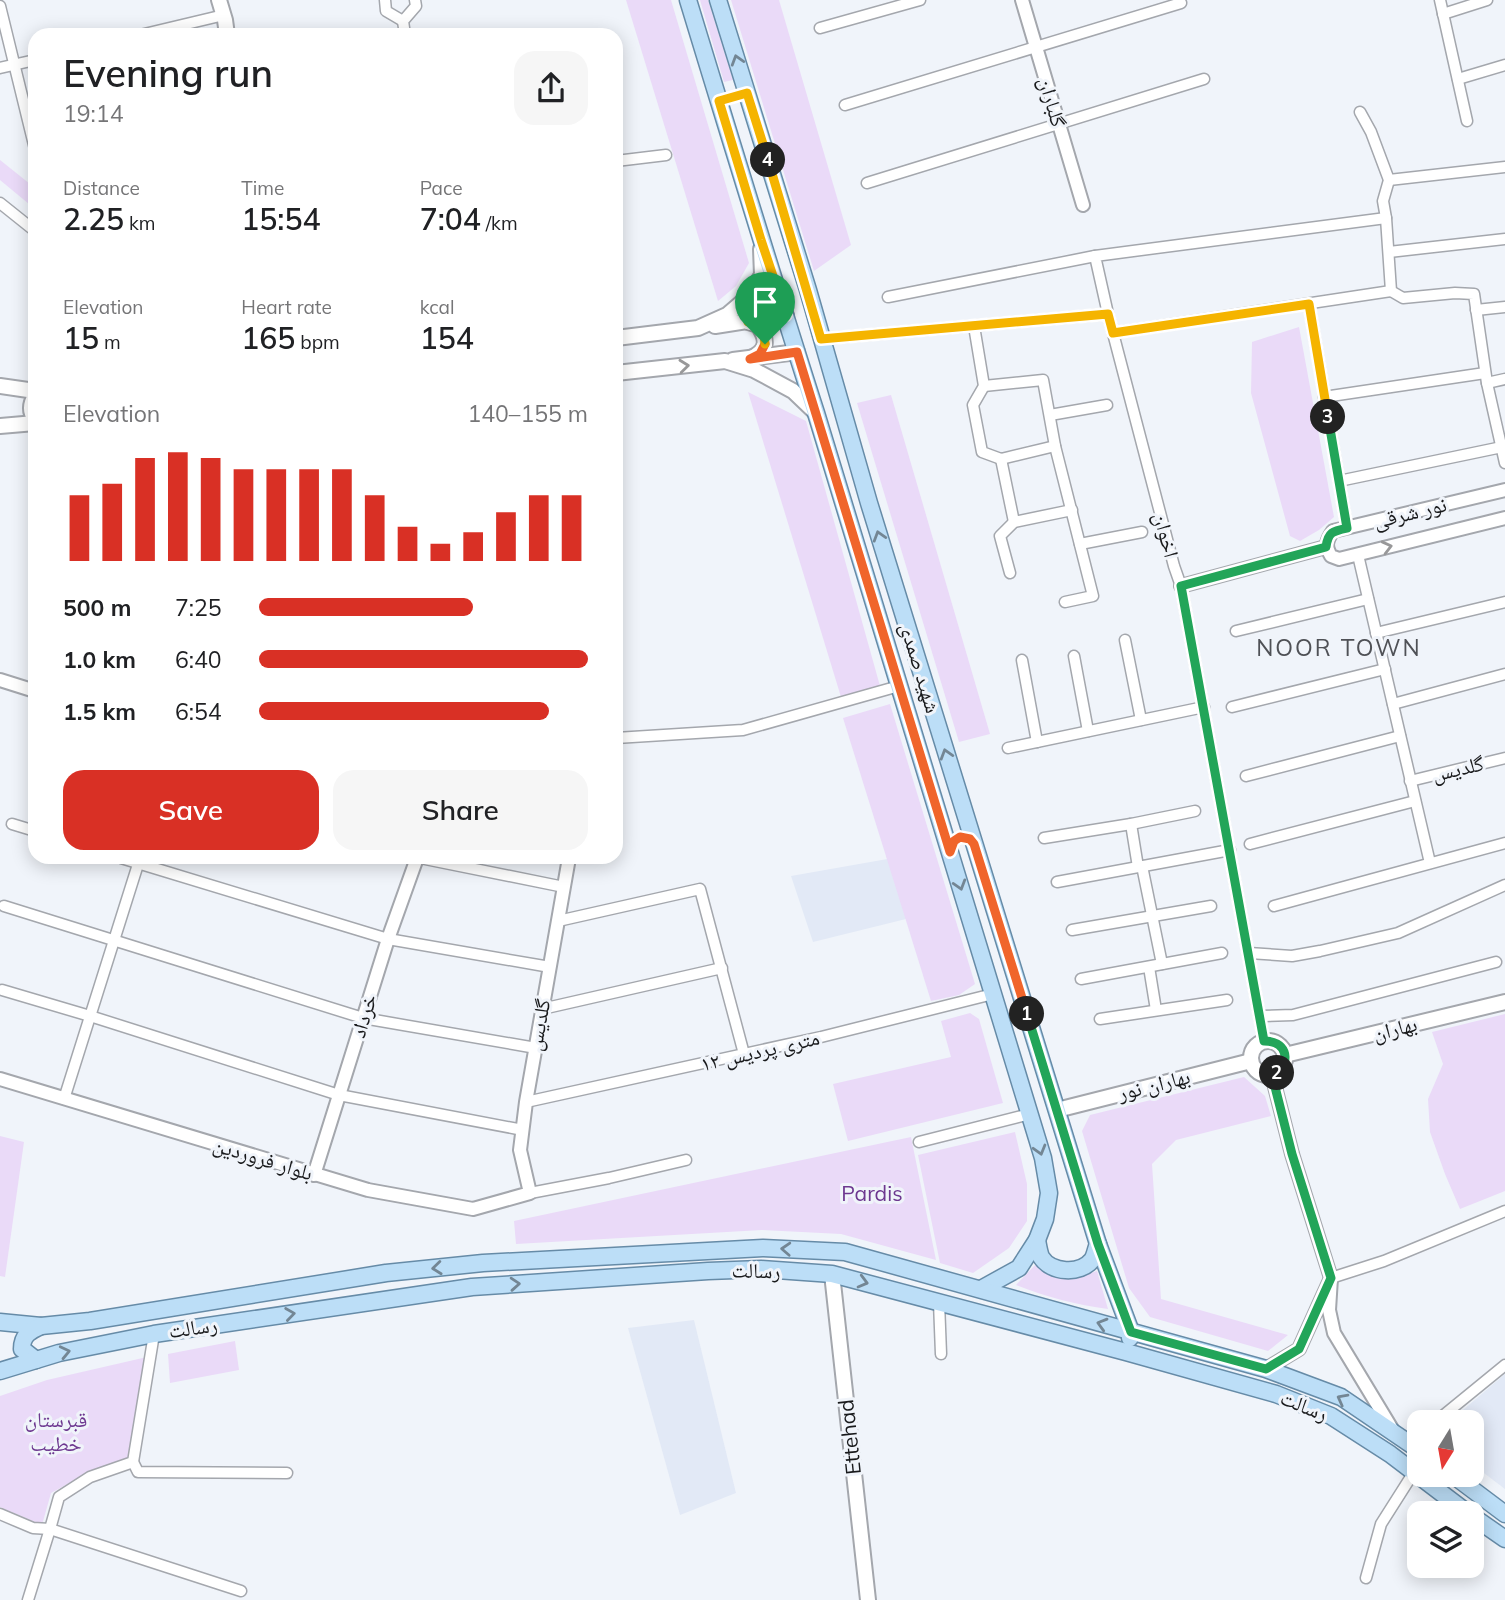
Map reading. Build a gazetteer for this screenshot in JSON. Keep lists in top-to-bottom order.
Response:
{
  "streets": {
    "main road": [
      "شهید صمدی",
      "بهاران",
      "بهاران نور",
      "رسالت",
      "Ettehad"
    ],
    "street": [
      "گلباران",
      "نور شرقی",
      "اخوان",
      "گلدیس",
      "خرداد",
      "۱۲ متری پردیس",
      "بلوار فروردین"
    ]
  },
  "crossings": [
    ["نور شرقی", "اخوان"],
    ["اخوان", "بهاران"],
    ["اخوان", "بهاران نور"],
    ["شهید صمدی", "۱۲ متری پردیس"],
    ["شهید صمدی", "بهاران نور"],
    ["شهید صمدی", "رسالت"],
    ["گلدیس", "۱۲ متری پردیس"],
    ["گلدیس", "بلوار فروردین"],
    ["خرداد", "بلوار فروردین"],
    ["بهاران", "بهاران نور"],
    ["رسالت", "Ettehad"]
  ],
  "districts": ["NOOR TOWN"],
  "parks": ["Pardis", "قبرستان خطیب"],
  "north": "bottom",
  "page": {
    "heading": ["Evening run", "19:14"],
    "pins": [
      "4",
      "3",
      "1",
      "2"
    ],
    "stats": [
      ["Distance", "2.25 km"],
      ["Time", "15:54"],
      ["Pace", "7:04 /km"],
      ["Elevation", "15 m"],
      ["Heart rate", "165 bpm"],
      ["kcal", "154"]
    ],
    "chart": ["Elevation", "140–155 m"],
    "list": [
      {
        "name": "500 m",
        "note": "7:25"
      },
      {
        "name": "1.0 km",
        "note": "6:40"
      },
      {
        "name": "1.5 km",
        "note": "6:54"
      }
    ],
    "buttons": ["Save", "Share"]
  }
}
